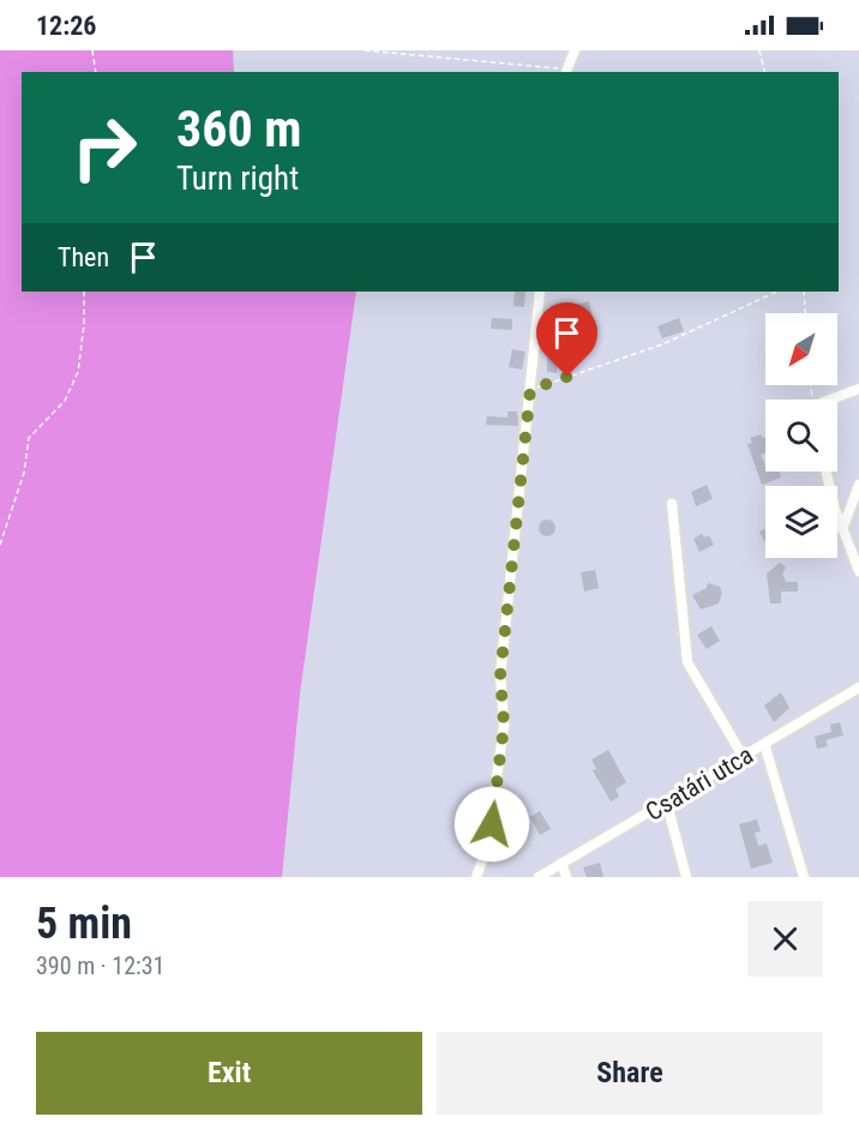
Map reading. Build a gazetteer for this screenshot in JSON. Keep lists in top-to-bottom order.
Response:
{
  "streets": {
    "street": ["Csatári utca"]
  },
  "north": "bottom left",
  "page": {
    "status": "12:26",
    "turn": ["360 m", "Turn right"],
    "then": "Then",
    "heading": ["5 min", "390 m · 12:31"],
    "buttons": ["Exit", "Share"]
  }
}
